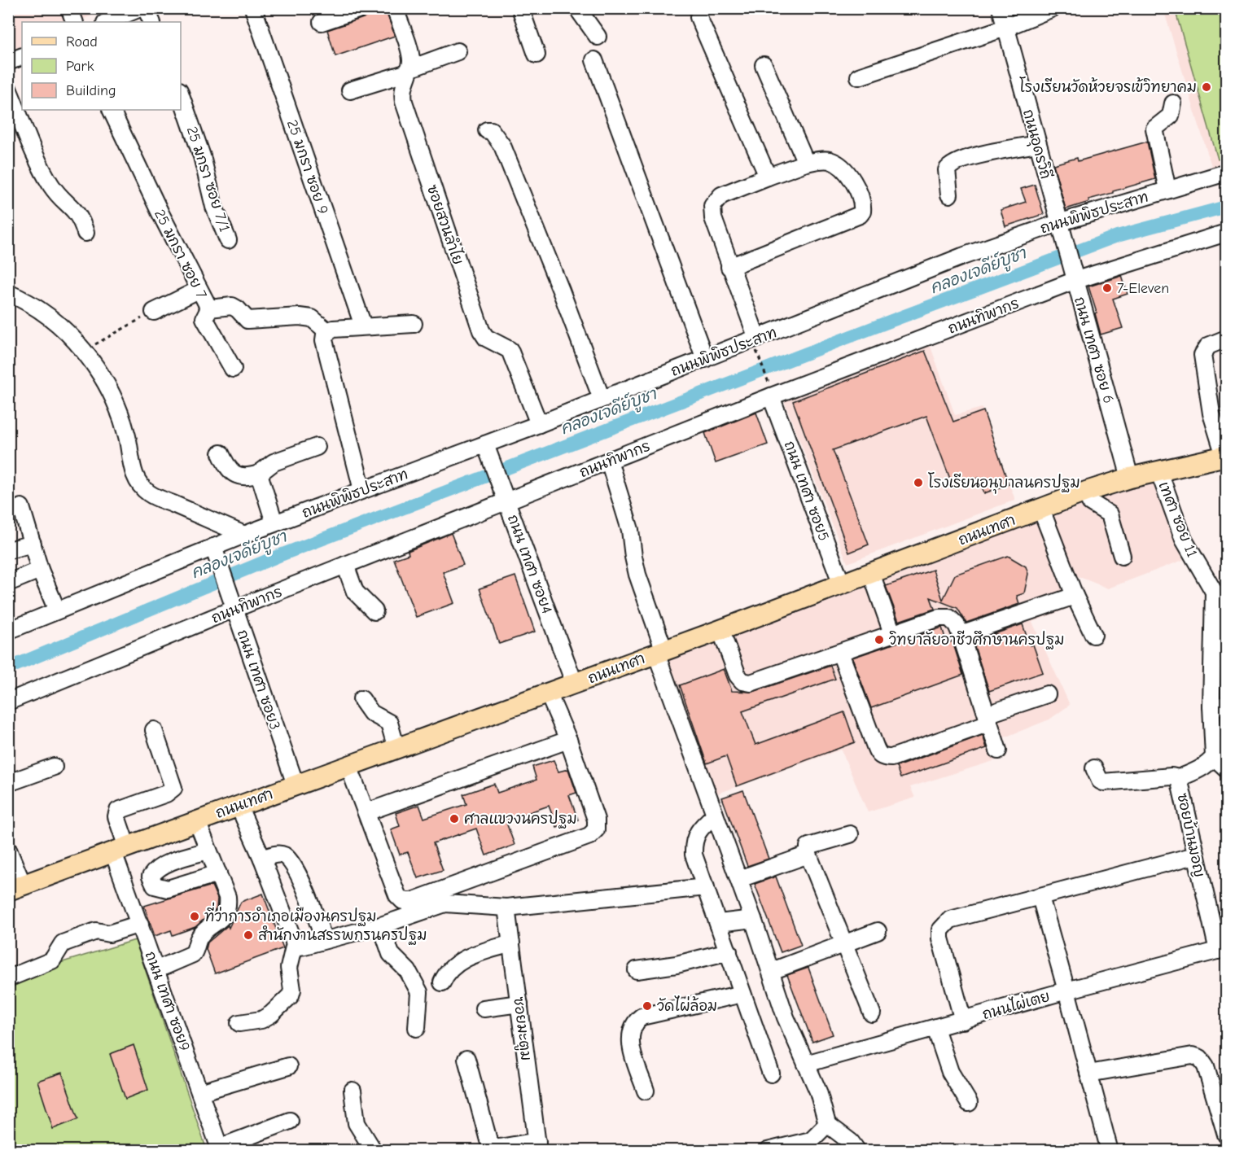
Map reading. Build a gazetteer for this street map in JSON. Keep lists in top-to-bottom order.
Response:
{
  "streets": {
    "main road": ["ถนนเทศา"],
    "street": [
      "ถนนอุดรวิถี",
      "25 มกรา ซอย 9",
      "25 มกรา ซอย 7/1",
      "ถนนพิพิธประสาท",
      "ซอยสวนลำไย",
      "25 มกรา ซอย 7",
      "ถนนทิพากร",
      "ถนน เทศา ซอย 6",
      "ถนน เทศา ซอย5",
      "เทศา ซอย 11",
      "ถนน เทศา ซอย4",
      "ถนน เทศา ซอย3",
      "ซอยบ้านมอญ",
      "ถนน เทศา ซอย9",
      "ถนนไผ่เตย",
      "ซอยมะตูม"
    ]
  },
  "crossings": [
    ["ถนนอุดรวิถี", "ถนนพิพิธประสาท"],
    ["ถนนอุดรวิถี", "ถนน เทศา ซอย 6"],
    ["ถนนพิพิธประสาท", "ซอยสวนลำไย"],
    ["ถนนพิพิธประสาท", "ถนน เทศา ซอย 6"],
    ["ถนนพิพิธประสาท", "ถนน เทศา ซอย4"],
    ["ถนนพิพิธประสาท", "ถนน เทศา ซอย3"],
    ["ถนนทิพากร", "ถนน เทศา ซอย 6"],
    ["ถนนทิพากร", "ถนน เทศา ซอย5"],
    ["ถนนทิพากร", "ถนน เทศา ซอย4"],
    ["ถนนทิพากร", "ถนน เทศา ซอย3"],
    ["ถนน เทศา ซอย 6", "ถนนเทศา"],
    ["ถนน เทศา ซอย5", "ถนนเทศา"],
    ["เทศา ซอย 11", "ถนนเทศา"],
    ["ถนนเทศา", "ถนน เทศา ซอย4"],
    ["ถนนเทศา", "ถนน เทศา ซอย3"],
    ["ถนนเทศา", "ถนน เทศา ซอย9"]
  ],
  "water": ["คลองเจดีย์บูชา"],
  "places": [
    "โรงเรียนวัดห้วยจรเข้วิทยาคม",
    "7-Eleven",
    "โรงเรียนอนุบาลนครปฐม",
    "วิทยาลัยอาชีวศึกษานครปฐม",
    "ศาลแขวงนครปฐม",
    "ที่ว่าการอำเภอเมืองนครปฐม",
    "สำนักงานสรรพกรนครปฐม",
    "วัดไผ่ล้อม"
  ],
  "legend": ["Road", "Park", "Building"]
}
